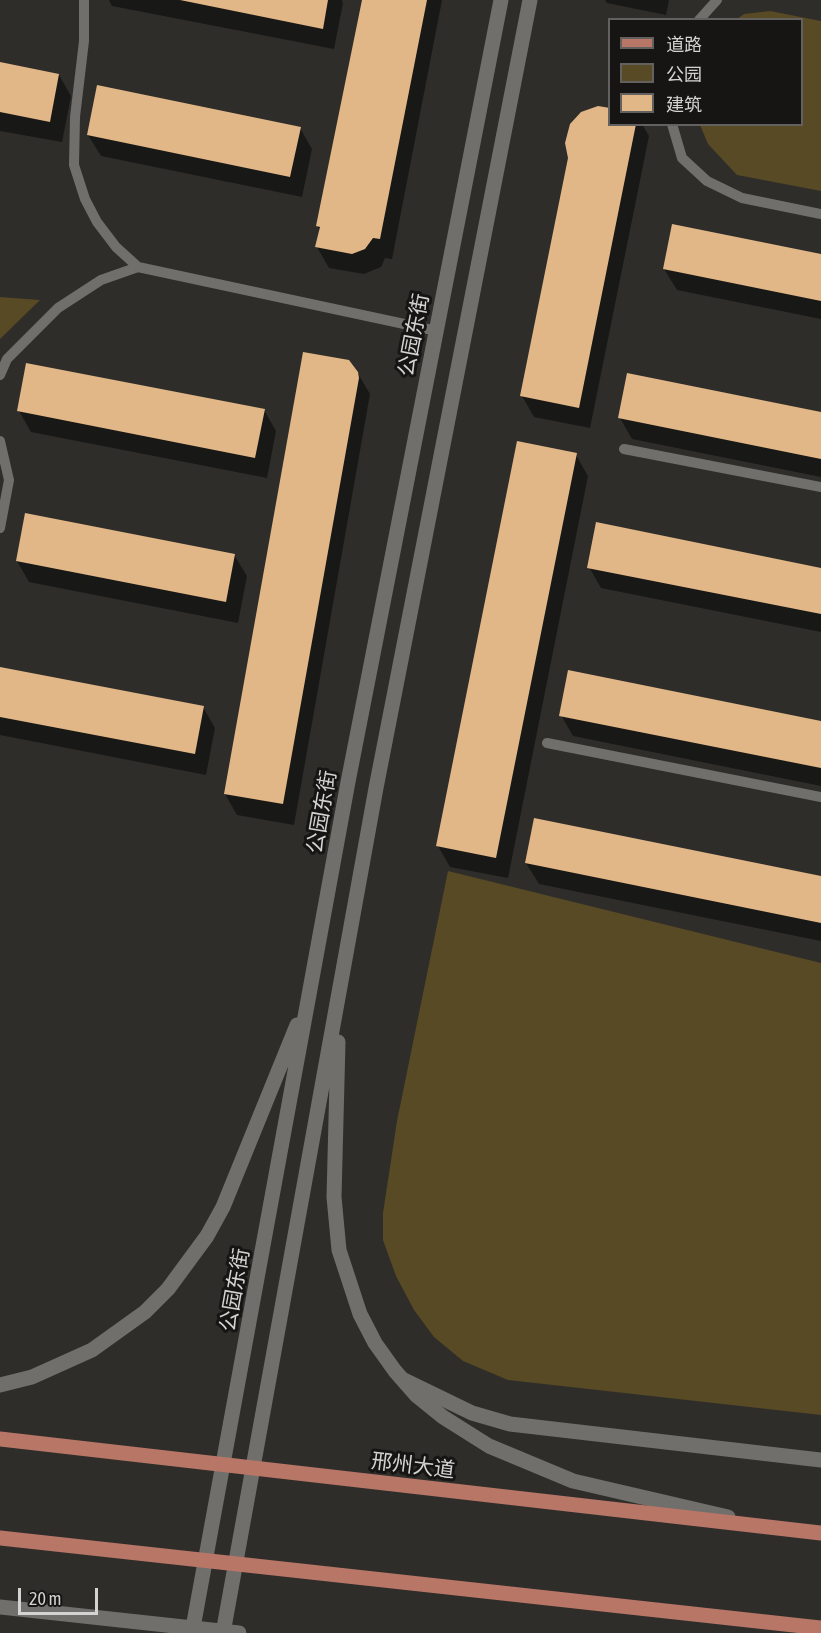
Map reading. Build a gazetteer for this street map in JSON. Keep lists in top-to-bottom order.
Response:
{
  "streets": {
    "main road": ["邢州大道"],
    "street": ["公园东街"]
  },
  "crossings": [
    ["公园东街", "邢州大道"]
  ],
  "legend": ["道路", "公园", "建筑"],
  "scale_bar": "20 m"
}
